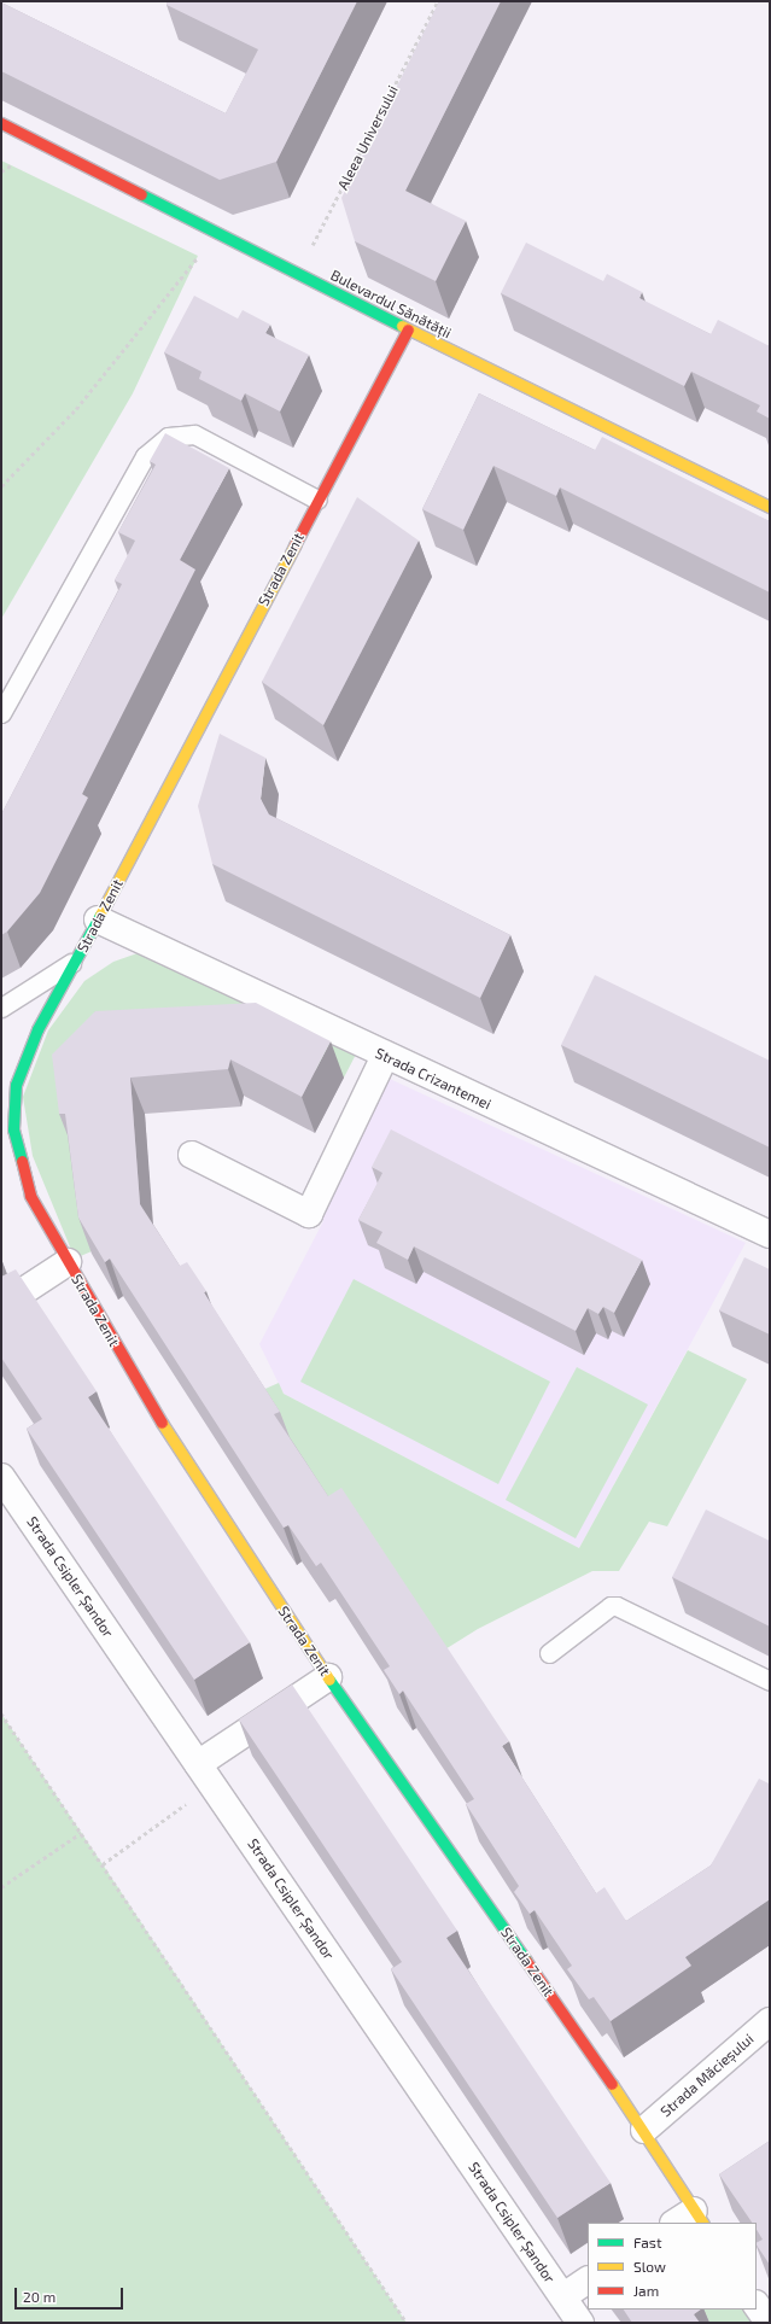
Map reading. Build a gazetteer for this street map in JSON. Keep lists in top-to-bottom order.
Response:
{
  "streets": {
    "street": [
      "Bulevardul Sănătății",
      "Strada Zenit",
      "Strada Crizantemei",
      "Strada Csipler Șandor",
      "Strada Măcieșului"
    ],
    "path": ["Aleea Universului"]
  },
  "crossings": [
    ["Aleea Universului", "Bulevardul Sănătății"],
    ["Bulevardul Sănătății", "Strada Zenit"],
    ["Strada Zenit", "Strada Crizantemei"],
    ["Strada Zenit", "Strada Măcieșului"]
  ],
  "legend": ["Fast", "Slow", "Jam"],
  "scale_bar": "20 m"
}
